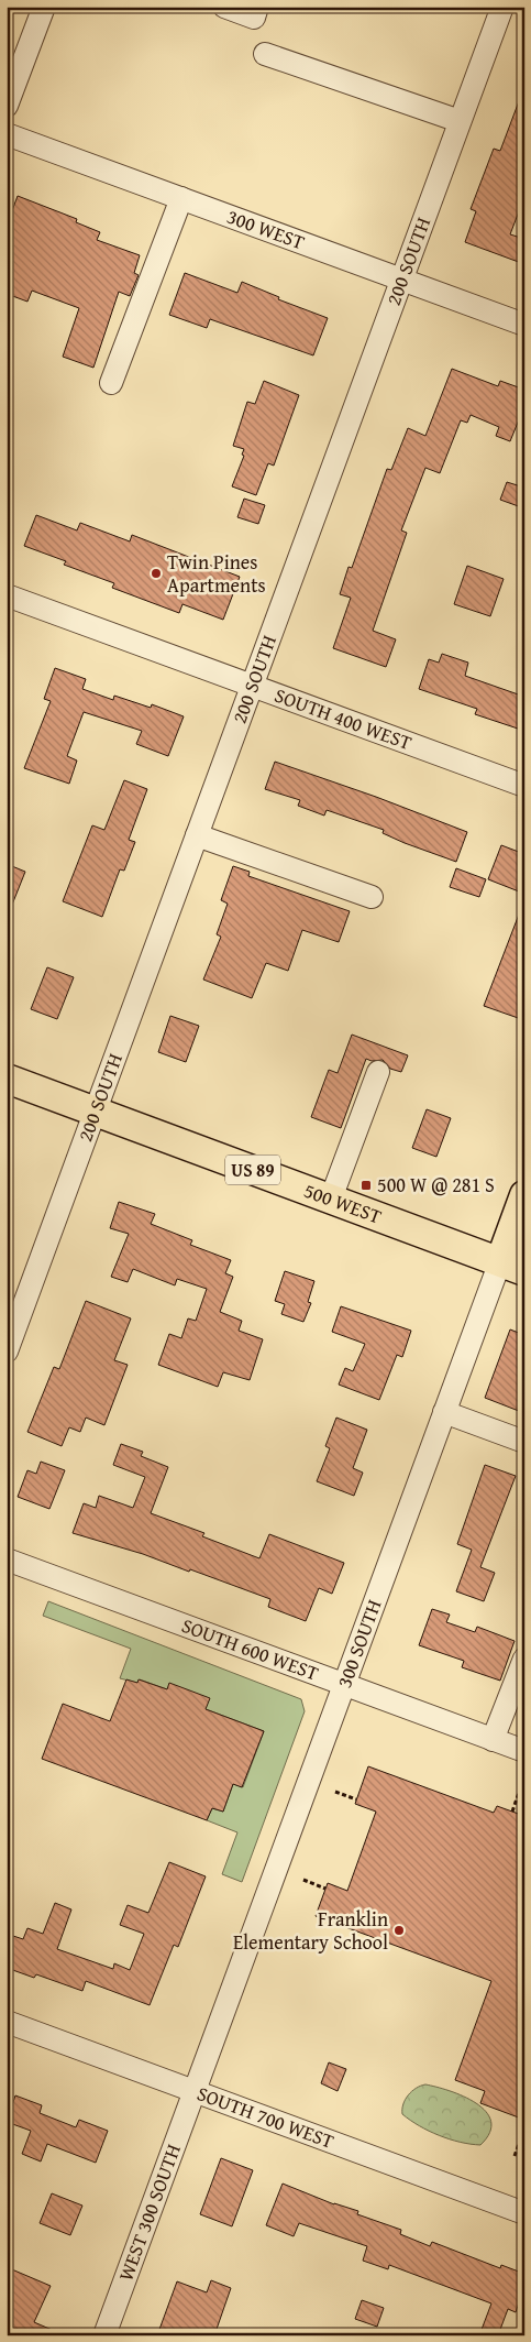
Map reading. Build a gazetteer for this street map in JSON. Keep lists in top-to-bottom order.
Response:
{
  "streets": {
    "main road": ["US 89", "500 WEST", "300 SOUTH"],
    "street": [
      "300 WEST",
      "200 SOUTH",
      "SOUTH 400 WEST",
      "SOUTH 600 WEST",
      "SOUTH 700 WEST",
      "WEST 300 SOUTH"
    ]
  },
  "crossings": [
    ["300 WEST", "200 SOUTH"],
    ["200 SOUTH", "SOUTH 400 WEST"],
    ["200 SOUTH", "500 WEST"],
    ["500 WEST", "300 SOUTH"],
    ["300 SOUTH", "SOUTH 600 WEST"],
    ["300 SOUTH", "SOUTH 700 WEST"],
    ["300 SOUTH", "WEST 300 SOUTH"],
    ["SOUTH 700 WEST", "WEST 300 SOUTH"]
  ],
  "places": {
    "other": ["Twin Pines Apartments", "Franklin Elementary School"],
    "transit": ["500 W @ 281 S"]
  }
}
